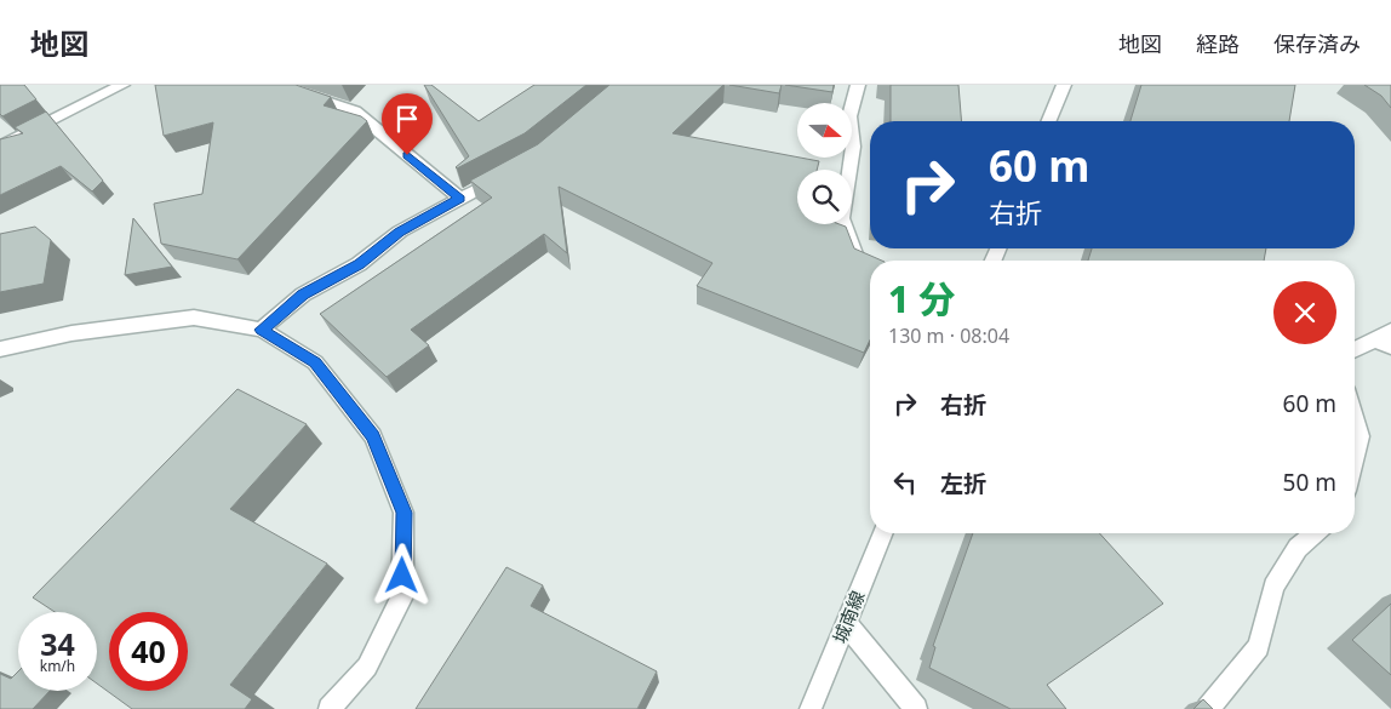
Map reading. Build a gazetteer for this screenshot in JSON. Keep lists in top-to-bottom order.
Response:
{
  "streets": {
    "street": ["城南線"]
  },
  "north": "right",
  "page": {
    "header": "地図",
    "nav": ["地図", "経路", "保存済み"],
    "turn": ["60 m", "右折"],
    "heading": ["1 分", "130 m · 08:04"],
    "list": [
      {
        "name": "右折",
        "value": "60 m"
      },
      {
        "name": "左折",
        "value": "50 m"
      }
    ],
    "speed": "34 km/h",
    "limit": "40"
  }
}
